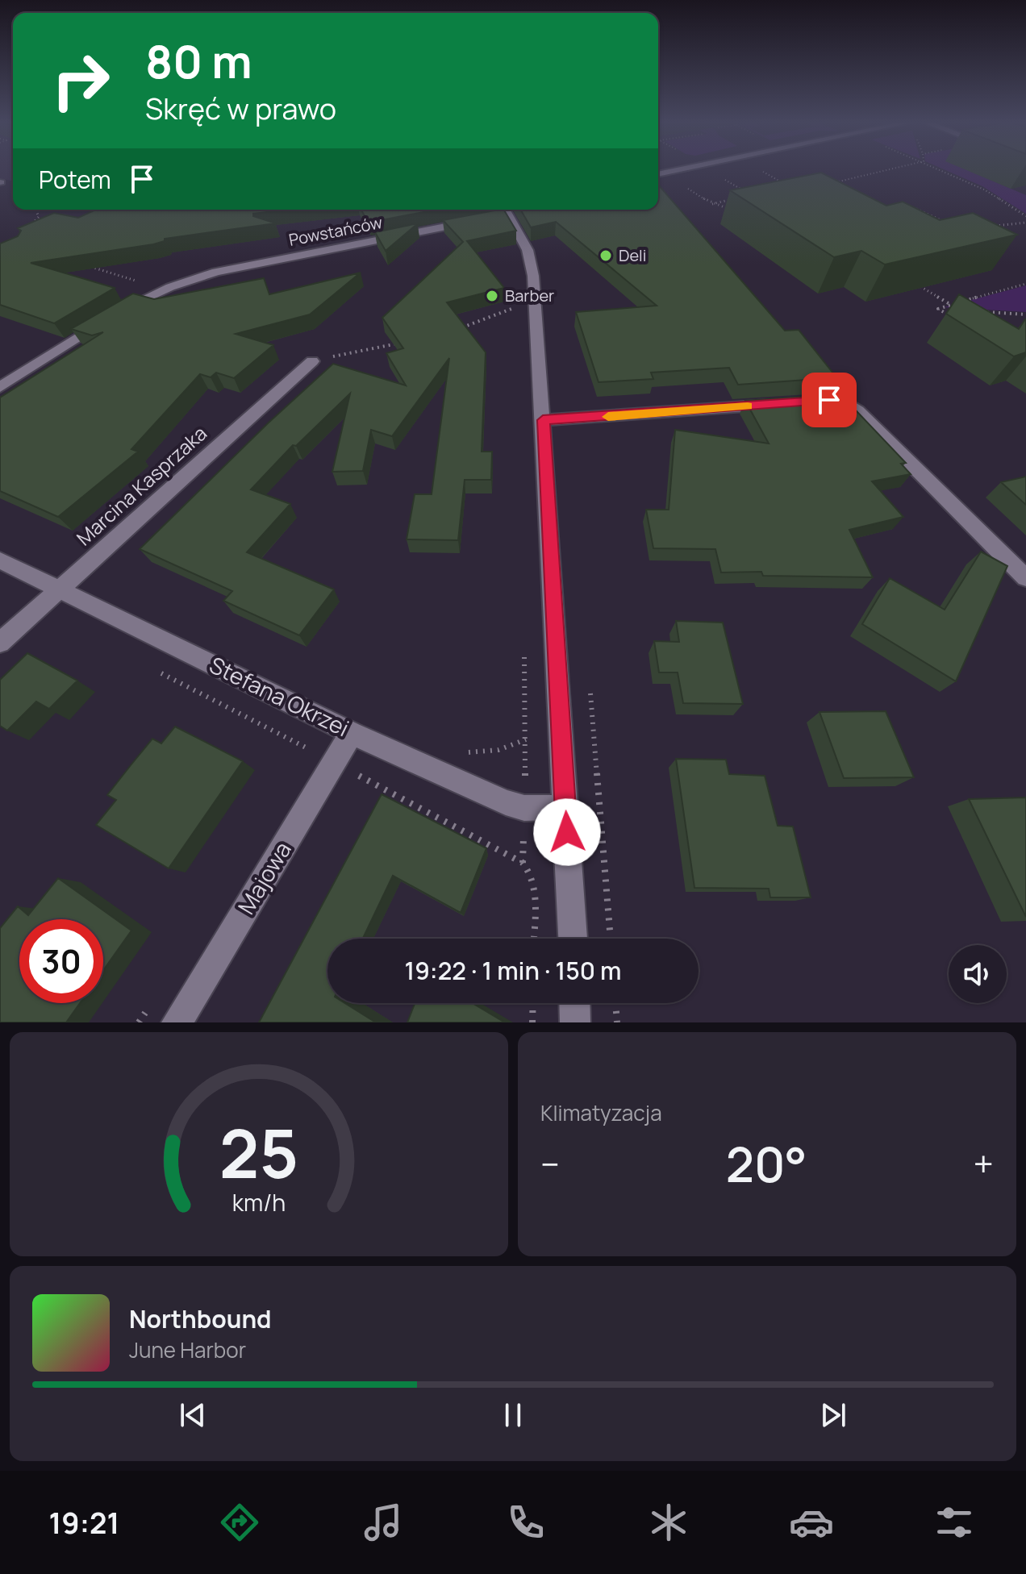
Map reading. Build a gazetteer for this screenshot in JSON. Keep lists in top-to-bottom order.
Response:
{
  "streets": {
    "street": [
      "Powstańców",
      "Marcina Kasprzaka",
      "Stefana Okrzei",
      "Majowa"
    ]
  },
  "crossings": [
    ["Marcina Kasprzaka", "Stefana Okrzei"],
    ["Stefana Okrzei", "Majowa"]
  ],
  "places": ["Deli", "Barber"],
  "page": {
    "turn": ["80 m", "Skręć w prawo"],
    "then": "Potem",
    "limit": "30",
    "trip": "19:22 · 1 min · 150 m",
    "tile": "Klimatyzacja",
    "heat": ["−", "20°", "+"],
    "song": ["Northbound", "June Harbor"],
    "tabs": "19:21",
    "gauge": ["25", "km/h"]
  }
}
